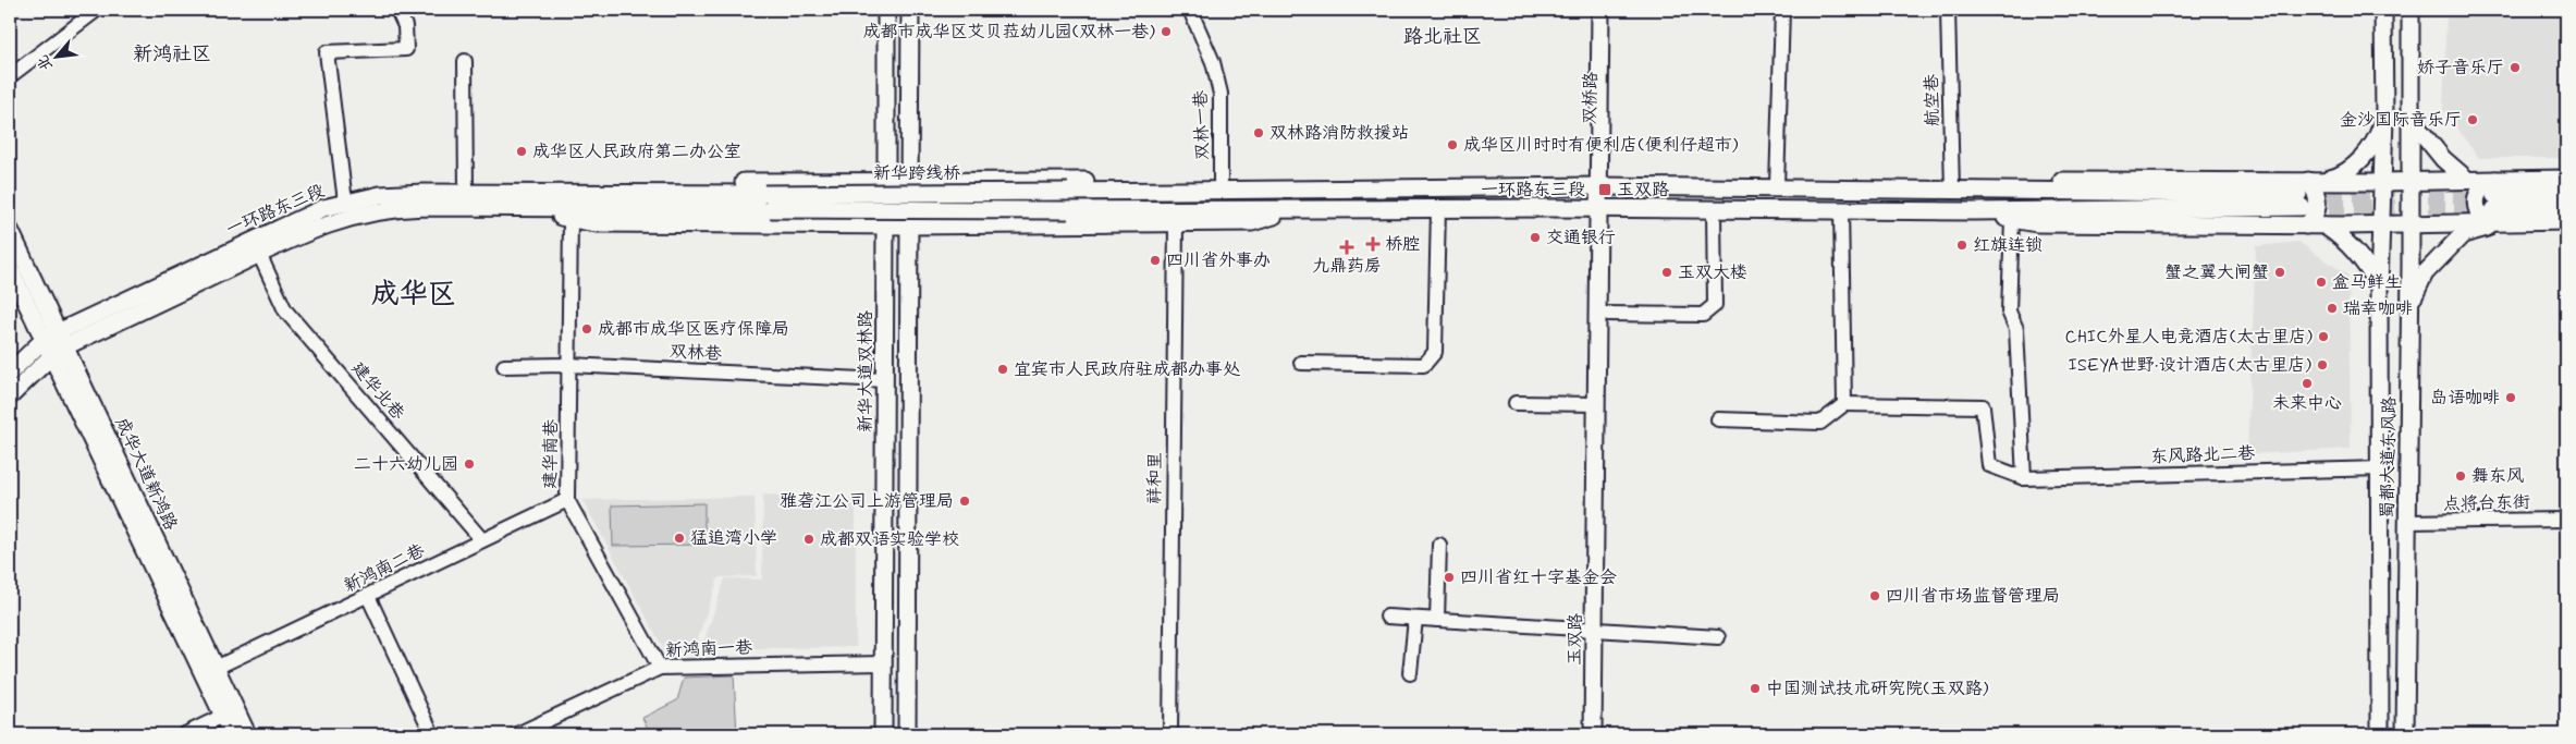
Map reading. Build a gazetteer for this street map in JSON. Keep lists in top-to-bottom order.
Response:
{
  "streets": {
    "main road": [
      "双桥路",
      "新华跨线桥",
      "一环路东三段",
      "新华大道双林路",
      "蜀都大道东风路",
      "成华大道新鸿路",
      "玉双路"
    ],
    "street": [
      "航空巷",
      "双林一巷",
      "双林巷",
      "建华北巷",
      "建华南巷",
      "东风路北二巷",
      "祥和里",
      "点将台东街",
      "新鸿南二巷",
      "新鸿南一巷"
    ]
  },
  "crossings": [
    ["双桥路", "一环路东三段"],
    ["双桥路", "玉双路"],
    ["航空巷", "一环路东三段"],
    ["新华跨线桥", "一环路东三段"],
    ["一环路东三段", "建华北巷"],
    ["一环路东三段", "成华大道新鸿路"],
    ["一环路东三段", "玉双路"],
    ["双林巷", "新华大道双林路"],
    ["双林巷", "建华南巷"],
    ["新华大道双林路", "新鸿南一巷"],
    ["建华北巷", "新鸿南二巷"],
    ["建华南巷", "新鸿南二巷"],
    ["建华南巷", "新鸿南一巷"],
    ["东风路北二巷", "蜀都大道东风路"],
    ["蜀都大道东风路", "点将台东街"],
    ["成华大道新鸿路", "新鸿南二巷"]
  ],
  "districts": ["路北社区", "新鸿社区", "成华区"],
  "places": {
    "other": [
      "成都市成华区艾贝菈幼儿园(双林一巷)",
      "娇子音乐厅",
      "金沙国际音乐厅",
      "双林路消防救援站",
      "成华区川时时有便利店(便利仔超市)",
      "成华区人民政府第二办公室",
      "交通银行",
      "红旗连锁",
      "四川省外事办",
      "玉双大楼",
      "蟹之翼大闸蟹",
      "盒马鲜生",
      "瑞幸咖啡",
      "成都市成华区医疗保障局",
      "CHIC外星人电竞酒店(太古里店)",
      "ISEYA世野·设计酒店(太古里店)",
      "宜宾市人民政府驻成都办事处",
      "未来中心",
      "岛语咖啡",
      "二十六幼儿园",
      "舞东风",
      "雅砻江公司上游管理局",
      "猛追湾小学",
      "成都双语实验学校",
      "四川省红十字基金会",
      "四川省市场监督管理局",
      "中国测试技术研究院(玉双路)"
    ],
    "transit": ["玉双路"],
    "health": ["桥腔", "九鼎药房"]
  },
  "north": "bottom left"
}
